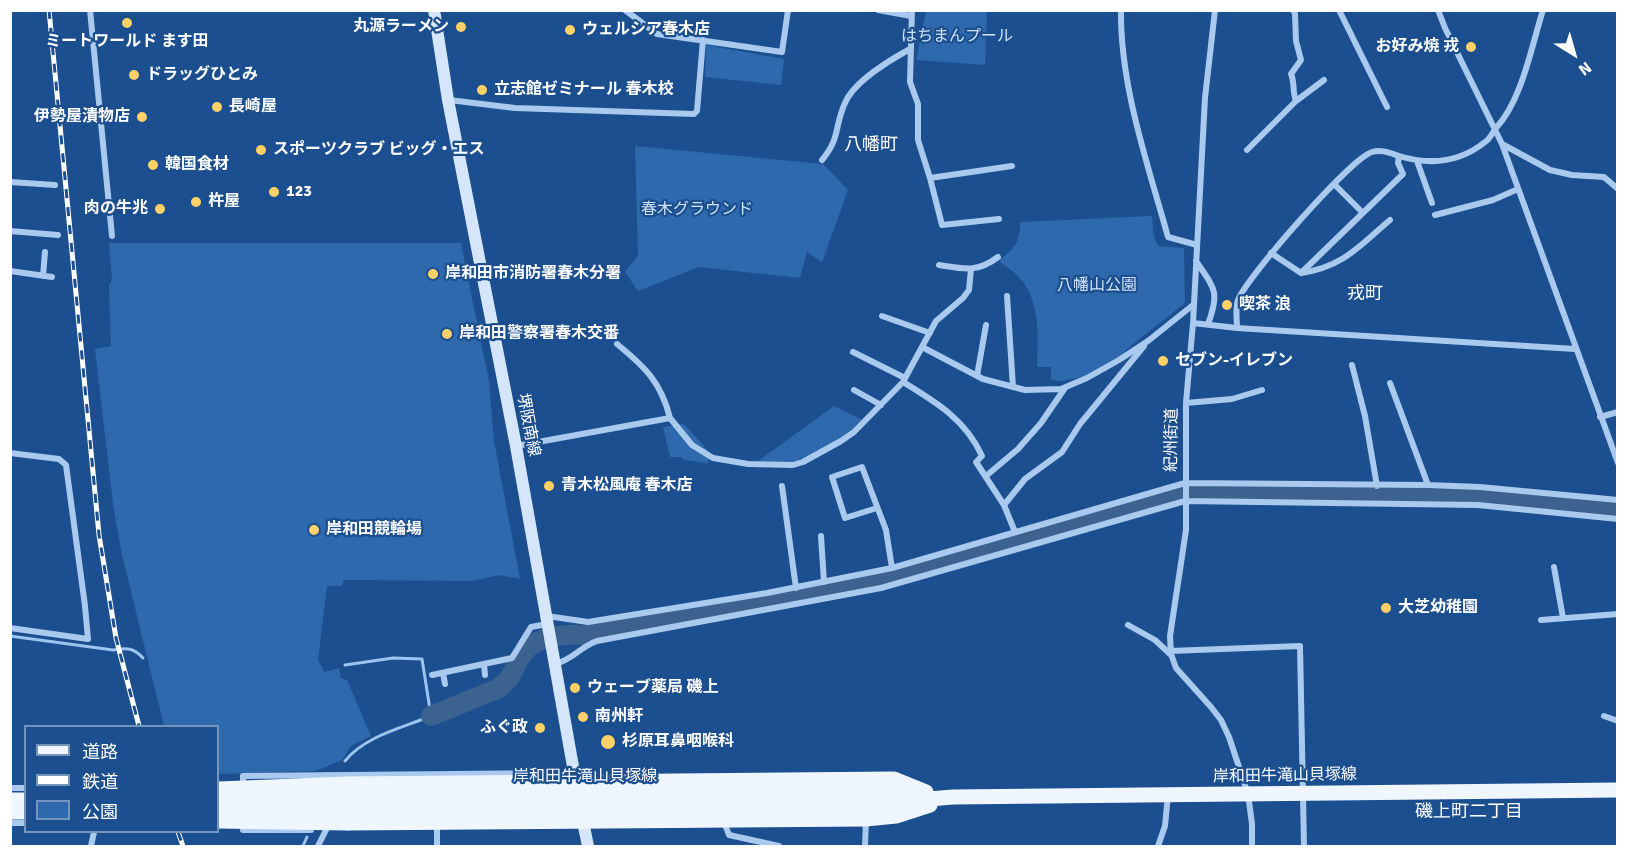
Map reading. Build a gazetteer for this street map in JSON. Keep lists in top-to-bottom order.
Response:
{
  "streets": {
    "main road": ["堺阪南線", "岸和田牛滝山貝塚線"],
    "street": ["紀州街道"]
  },
  "districts": ["八幡町", "戎町", "磯上町二丁目"],
  "parks": ["はちまんプール", "春木グラウンド", "八幡山公園"],
  "places": [
    "ミートワールド ます田",
    "丸源ラーメン",
    "ウェルシア春木店",
    "お好み焼 戎",
    "ドラッグひとみ",
    "立志館ゼミナール 春木校",
    "長崎屋",
    "伊勢屋漬物店",
    "スポーツクラブ ビッグ・エス",
    "韓国食材",
    "123",
    "杵屋",
    "肉の牛兆",
    "岸和田市消防署春木分署",
    "喫茶 浪",
    "岸和田警察署春木交番",
    "セブン-イレブン",
    "青木松風庵 春木店",
    "岸和田競輪場",
    "大芝幼稚園",
    "ウェーブ薬局 磯上",
    "南州軒",
    "ふぐ政",
    "杉原耳鼻咽喉科"
  ],
  "legend": ["道路", "鉄道", "公園"],
  "north": "bottom right"
}
